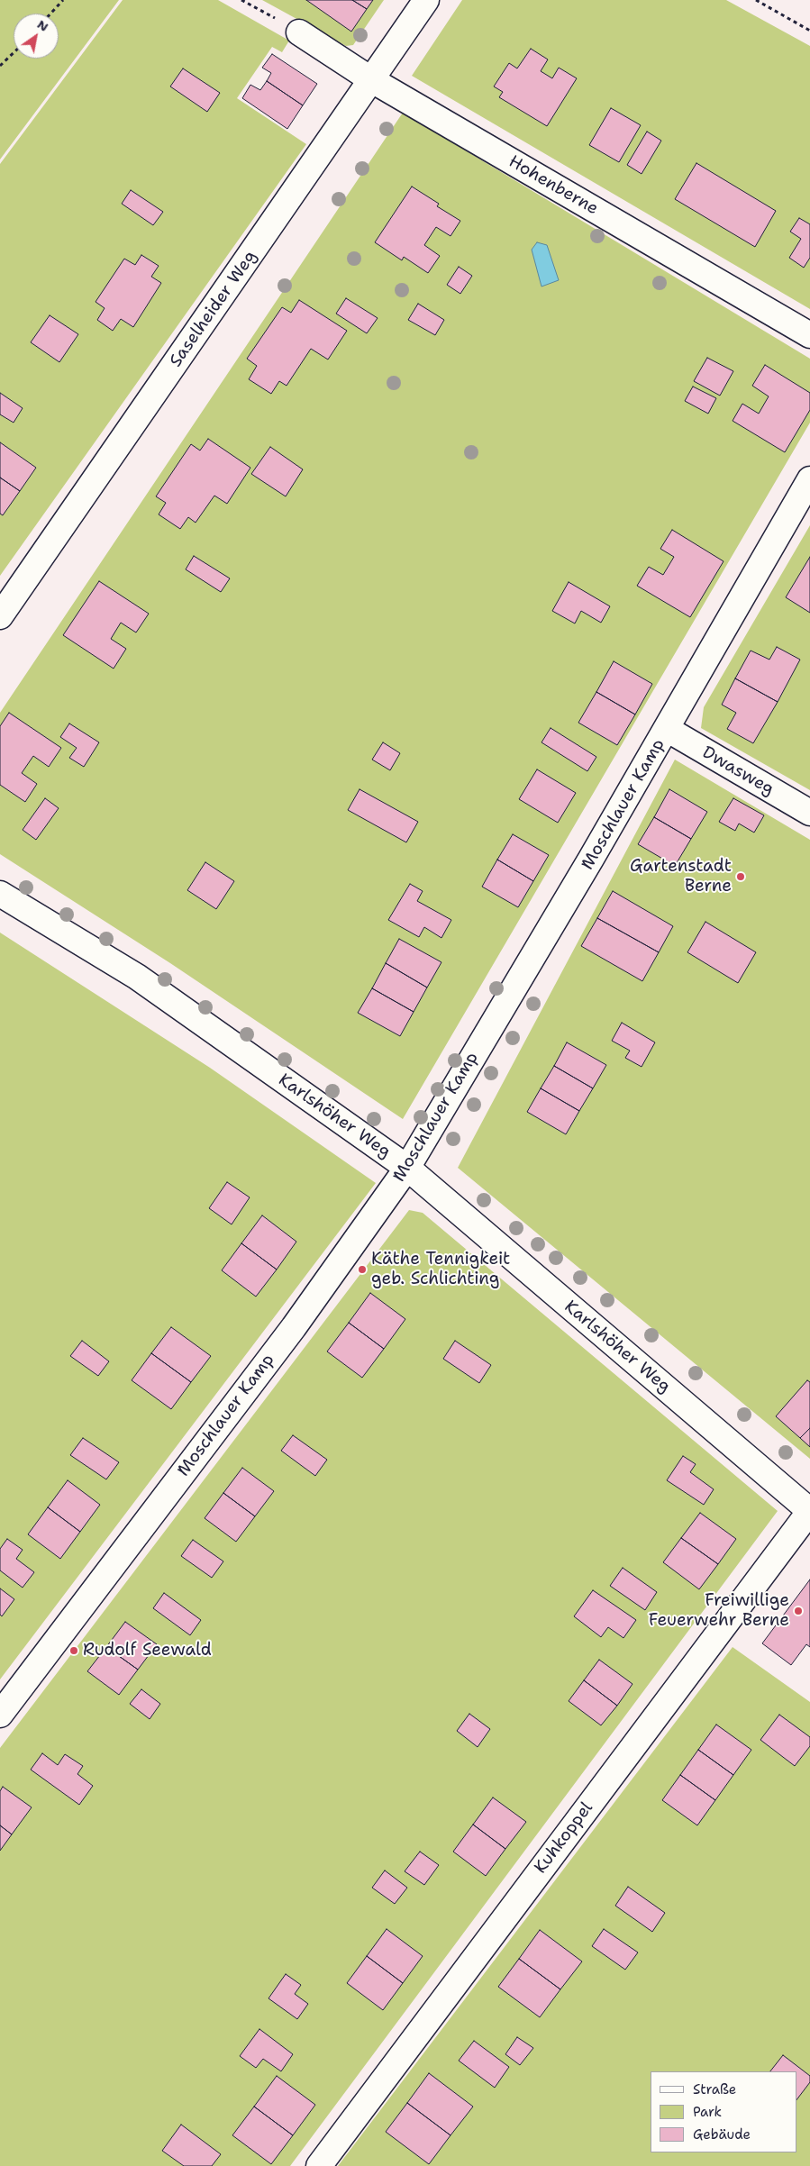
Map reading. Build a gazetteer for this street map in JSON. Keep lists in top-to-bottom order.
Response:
{
  "streets": {
    "street": [
      "Hohenberne",
      "Saselheider Weg",
      "Dwasweg",
      "Moschlauer Kamp",
      "Karlshöher Weg",
      "Kuhkoppel"
    ]
  },
  "crossings": [
    ["Hohenberne", "Saselheider Weg"],
    ["Dwasweg", "Moschlauer Kamp"],
    ["Moschlauer Kamp", "Karlshöher Weg"],
    ["Karlshöher Weg", "Kuhkoppel"]
  ],
  "places": [
    "Gartenstadt Berne",
    "Käthe Tennigkeit geb. Schlichting",
    "Freiwillige Feuerwehr Berne",
    "Rudolf Seewald"
  ],
  "legend": ["Straße", "Park", "Gebäude"],
  "north": "top right"
}
